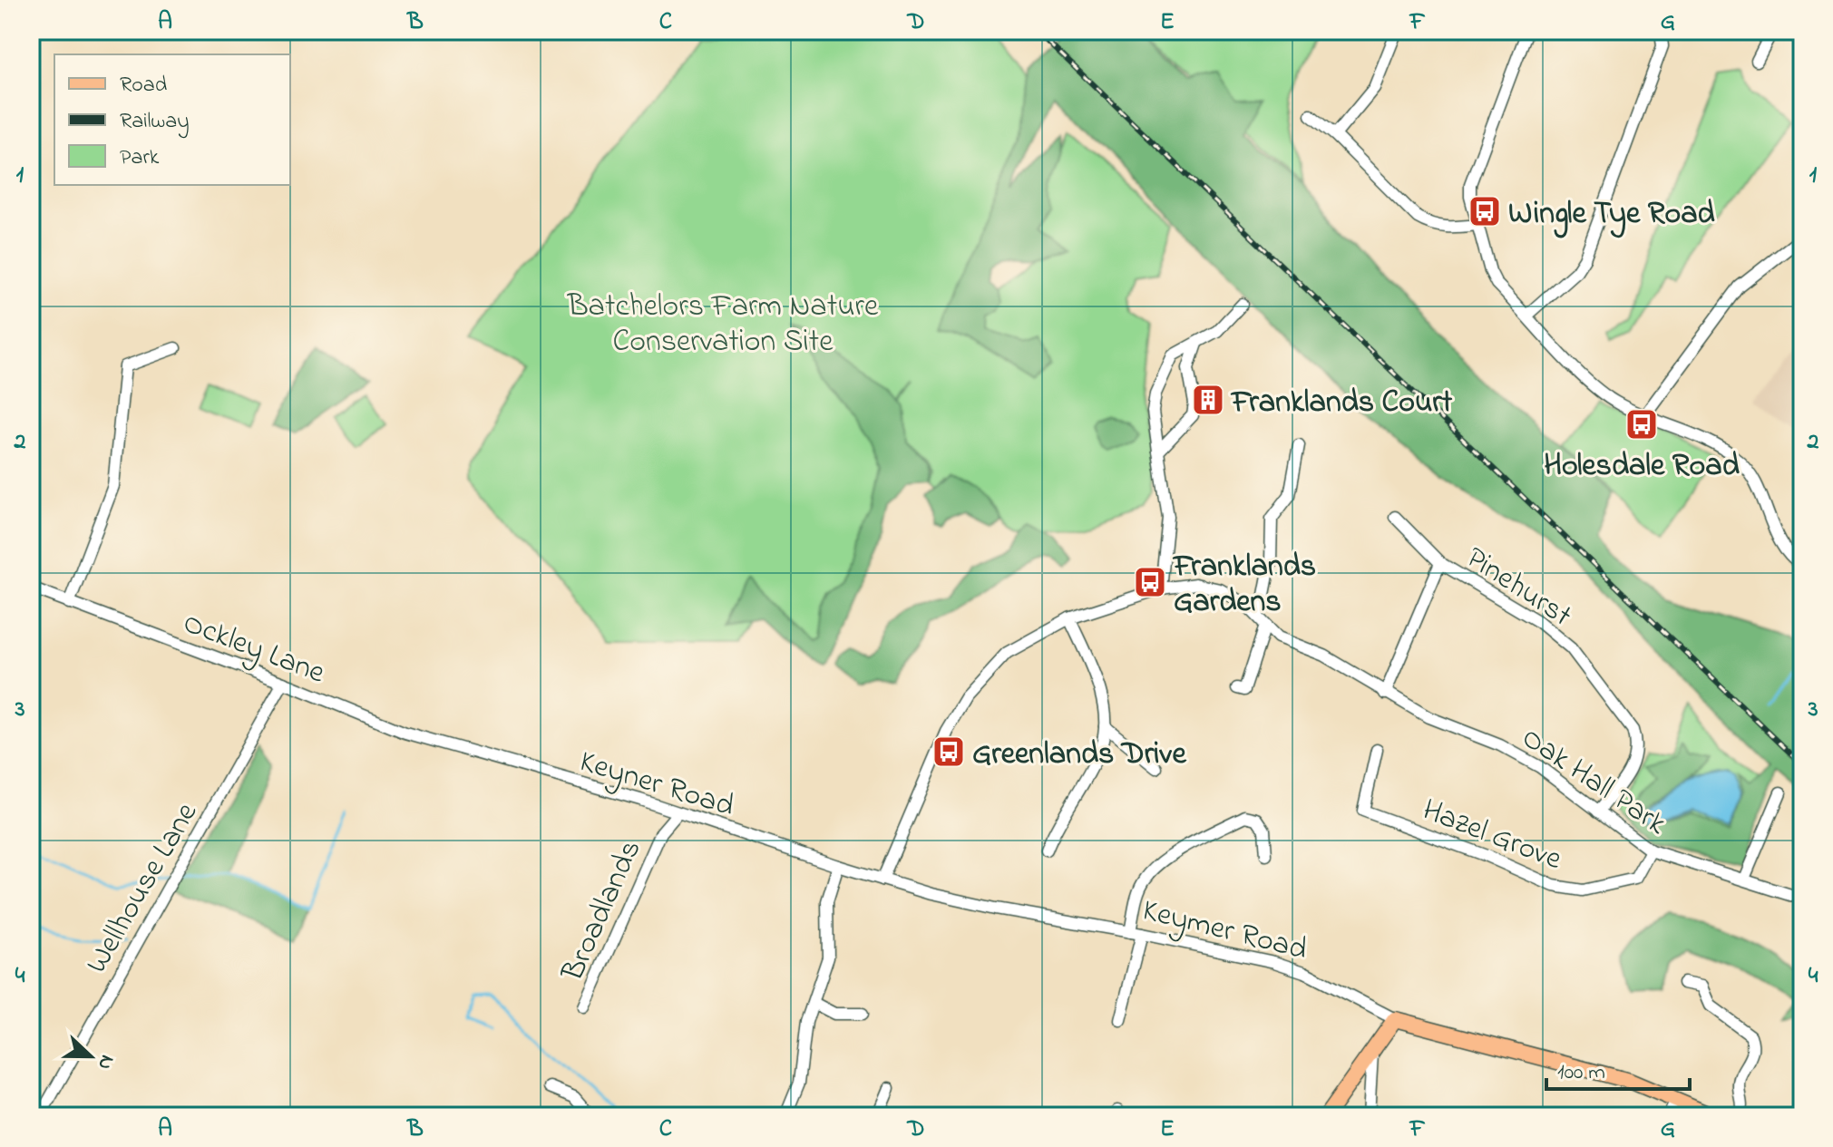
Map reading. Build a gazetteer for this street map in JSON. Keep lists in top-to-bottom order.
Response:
{
  "streets": {
    "main road": ["Keymer Road"],
    "street": [
      "Pinehurst",
      "Ockley Lane",
      "Oak Hall Park",
      "Keyner Road",
      "Hazel Grove",
      "Wellhouse Lane",
      "Broadlands"
    ]
  },
  "crossings": [
    ["Pinehurst", "Oak Hall Park"],
    ["Ockley Lane", "Keyner Road"],
    ["Ockley Lane", "Wellhouse Lane"],
    ["Oak Hall Park", "Hazel Grove"],
    ["Keyner Road", "Broadlands"],
    ["Keyner Road", "Keymer Road"]
  ],
  "parks": ["Batchelors Farm Nature Conservation Site"],
  "places": {
    "bus stop": [
      "Wingle Tye Road",
      "Holesdale Road",
      "Franklands Gardens",
      "Greenlands Drive"
    ],
    "building": ["Franklands Court"]
  },
  "legend": ["Road", "Railway", "Park"],
  "scale_bar": "100 m",
  "north": "right",
  "grid": {
    "columns": [
      "A",
      "B",
      "C",
      "D",
      "E",
      "F",
      "G"
    ],
    "rows": [
      "1",
      "2",
      "3",
      "4"
    ]
  }
}
